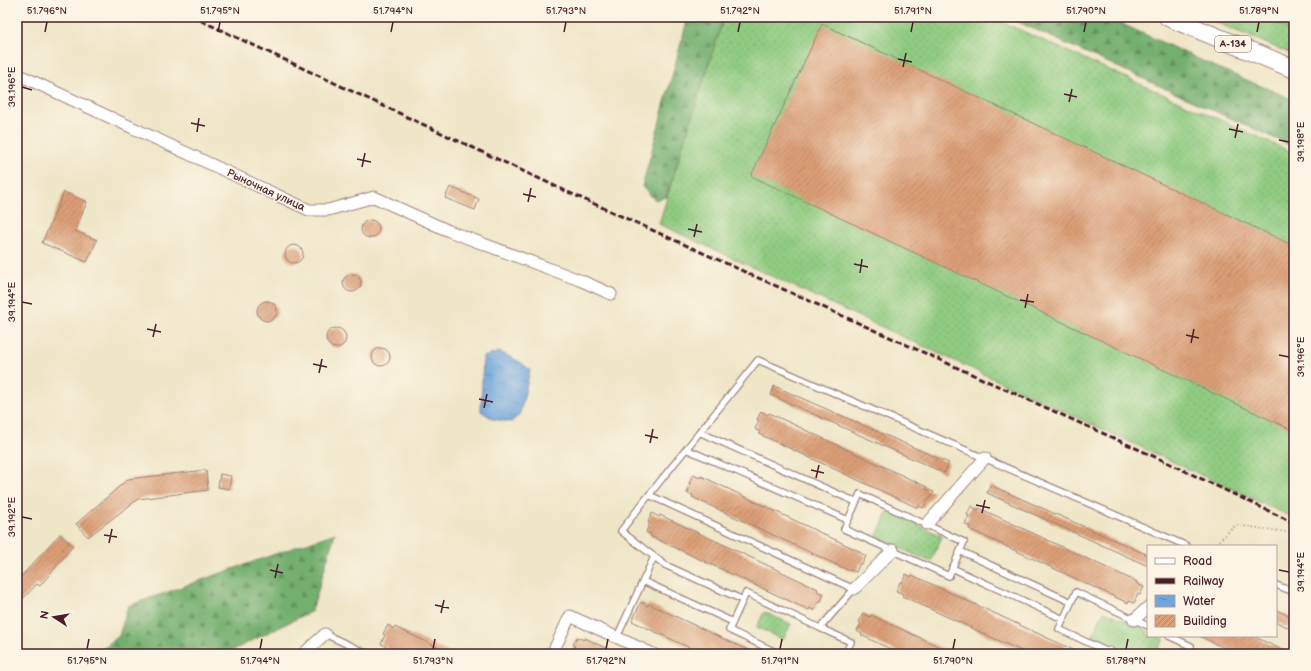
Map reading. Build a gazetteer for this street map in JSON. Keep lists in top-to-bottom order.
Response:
{
  "streets": {
    "highway": ["А-134"],
    "street": ["Рыночная улица"]
  },
  "legend": [
    "Road",
    "Railway",
    "Water",
    "Building"
  ],
  "north": "left",
  "coordinates": [
    "51.796°N",
    "51.795°N",
    "51.794°N",
    "51.793°N",
    "51.792°N",
    "51.791°N",
    "51.790°N",
    "51.789°N",
    "39.196°E",
    "39.198°E",
    "39.194°E",
    "39.192°E"
  ]
}
